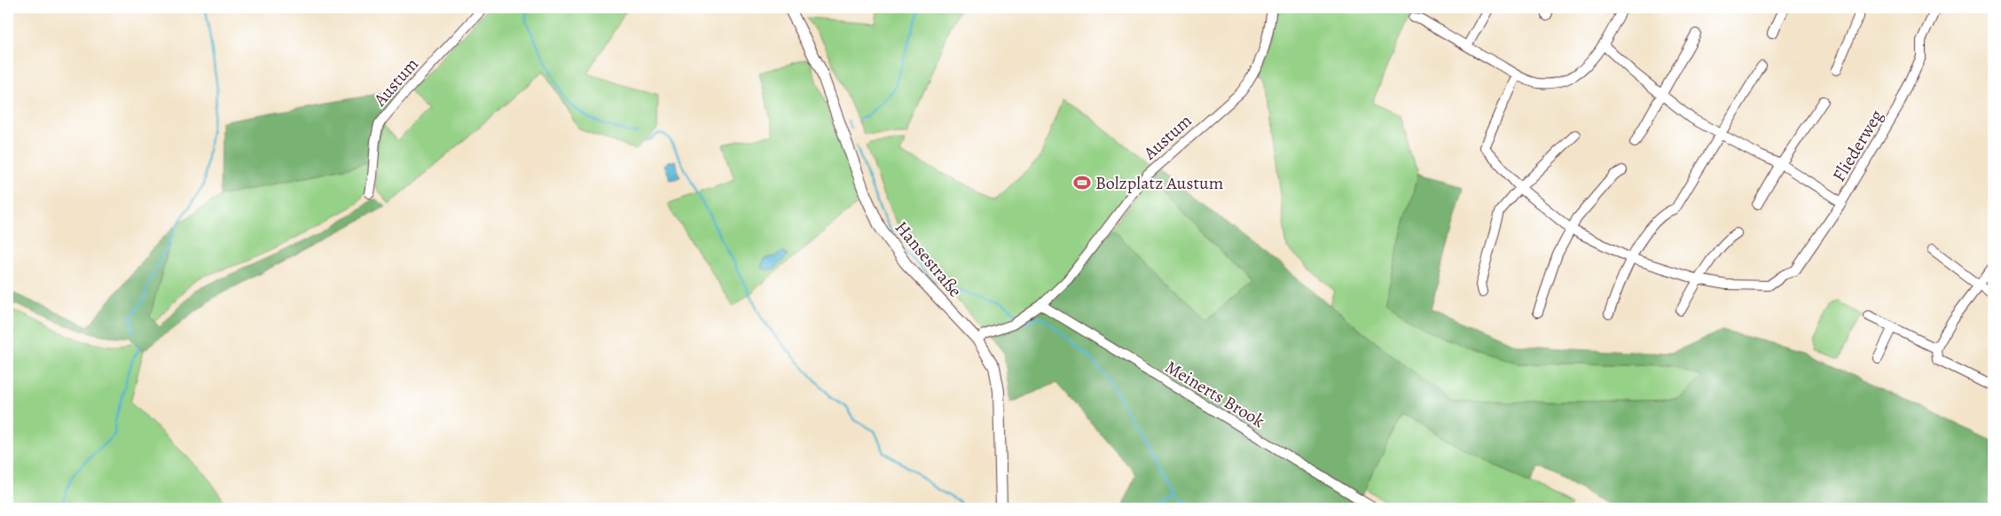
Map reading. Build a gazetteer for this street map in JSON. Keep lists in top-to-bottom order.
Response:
{
  "streets": {
    "street": [
      "Austum",
      "Fliederweg",
      "Hansestraße",
      "Meinerts Brook"
    ]
  },
  "crossings": [
    ["Austum", "Hansestraße"],
    ["Austum", "Meinerts Brook"]
  ],
  "places": {
    "sports": ["Bolzplatz Austum"]
  }
}
